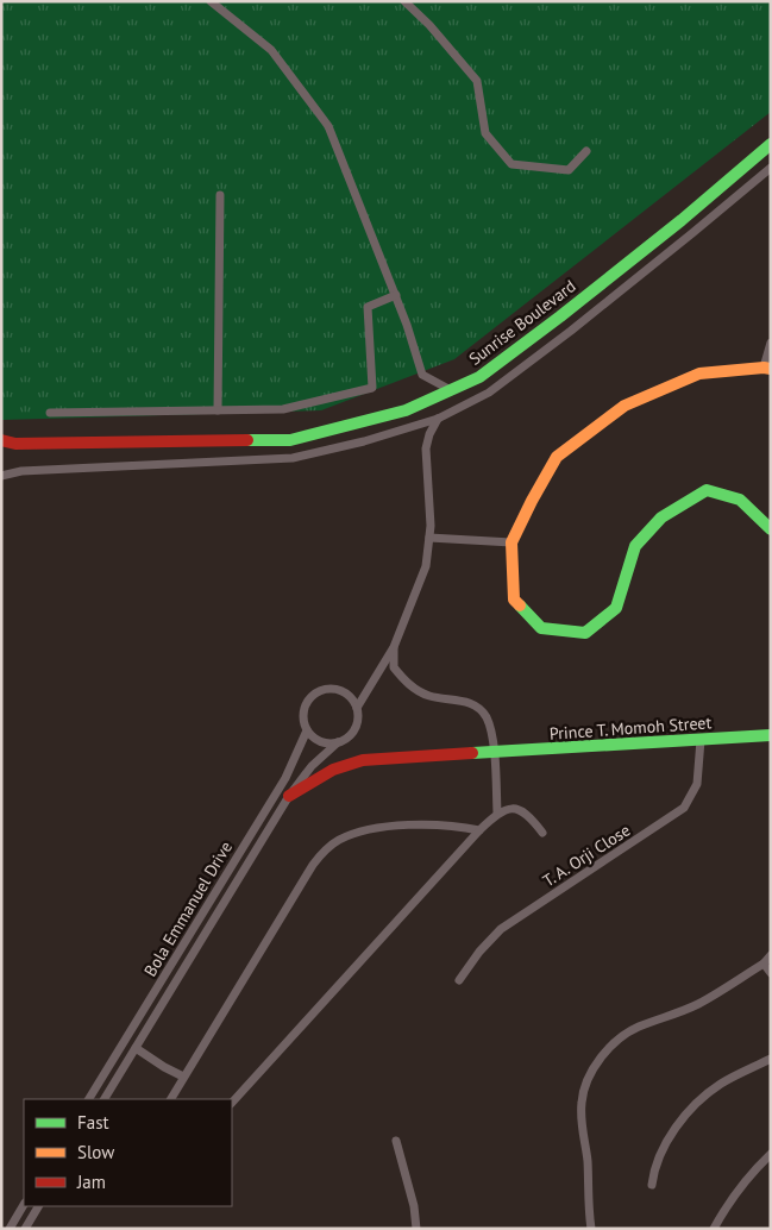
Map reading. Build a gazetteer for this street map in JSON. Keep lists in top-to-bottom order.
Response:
{
  "streets": {
    "street": [
      "Sunrise Boulevard",
      "Prince T. Momoh Street",
      "T. A. Orji Close",
      "Bola Emmanuel Drive"
    ]
  },
  "crossings": [
    ["Prince T. Momoh Street", "T. A. Orji Close"],
    ["Prince T. Momoh Street", "Bola Emmanuel Drive"]
  ],
  "legend": ["Fast", "Slow", "Jam"]
}
